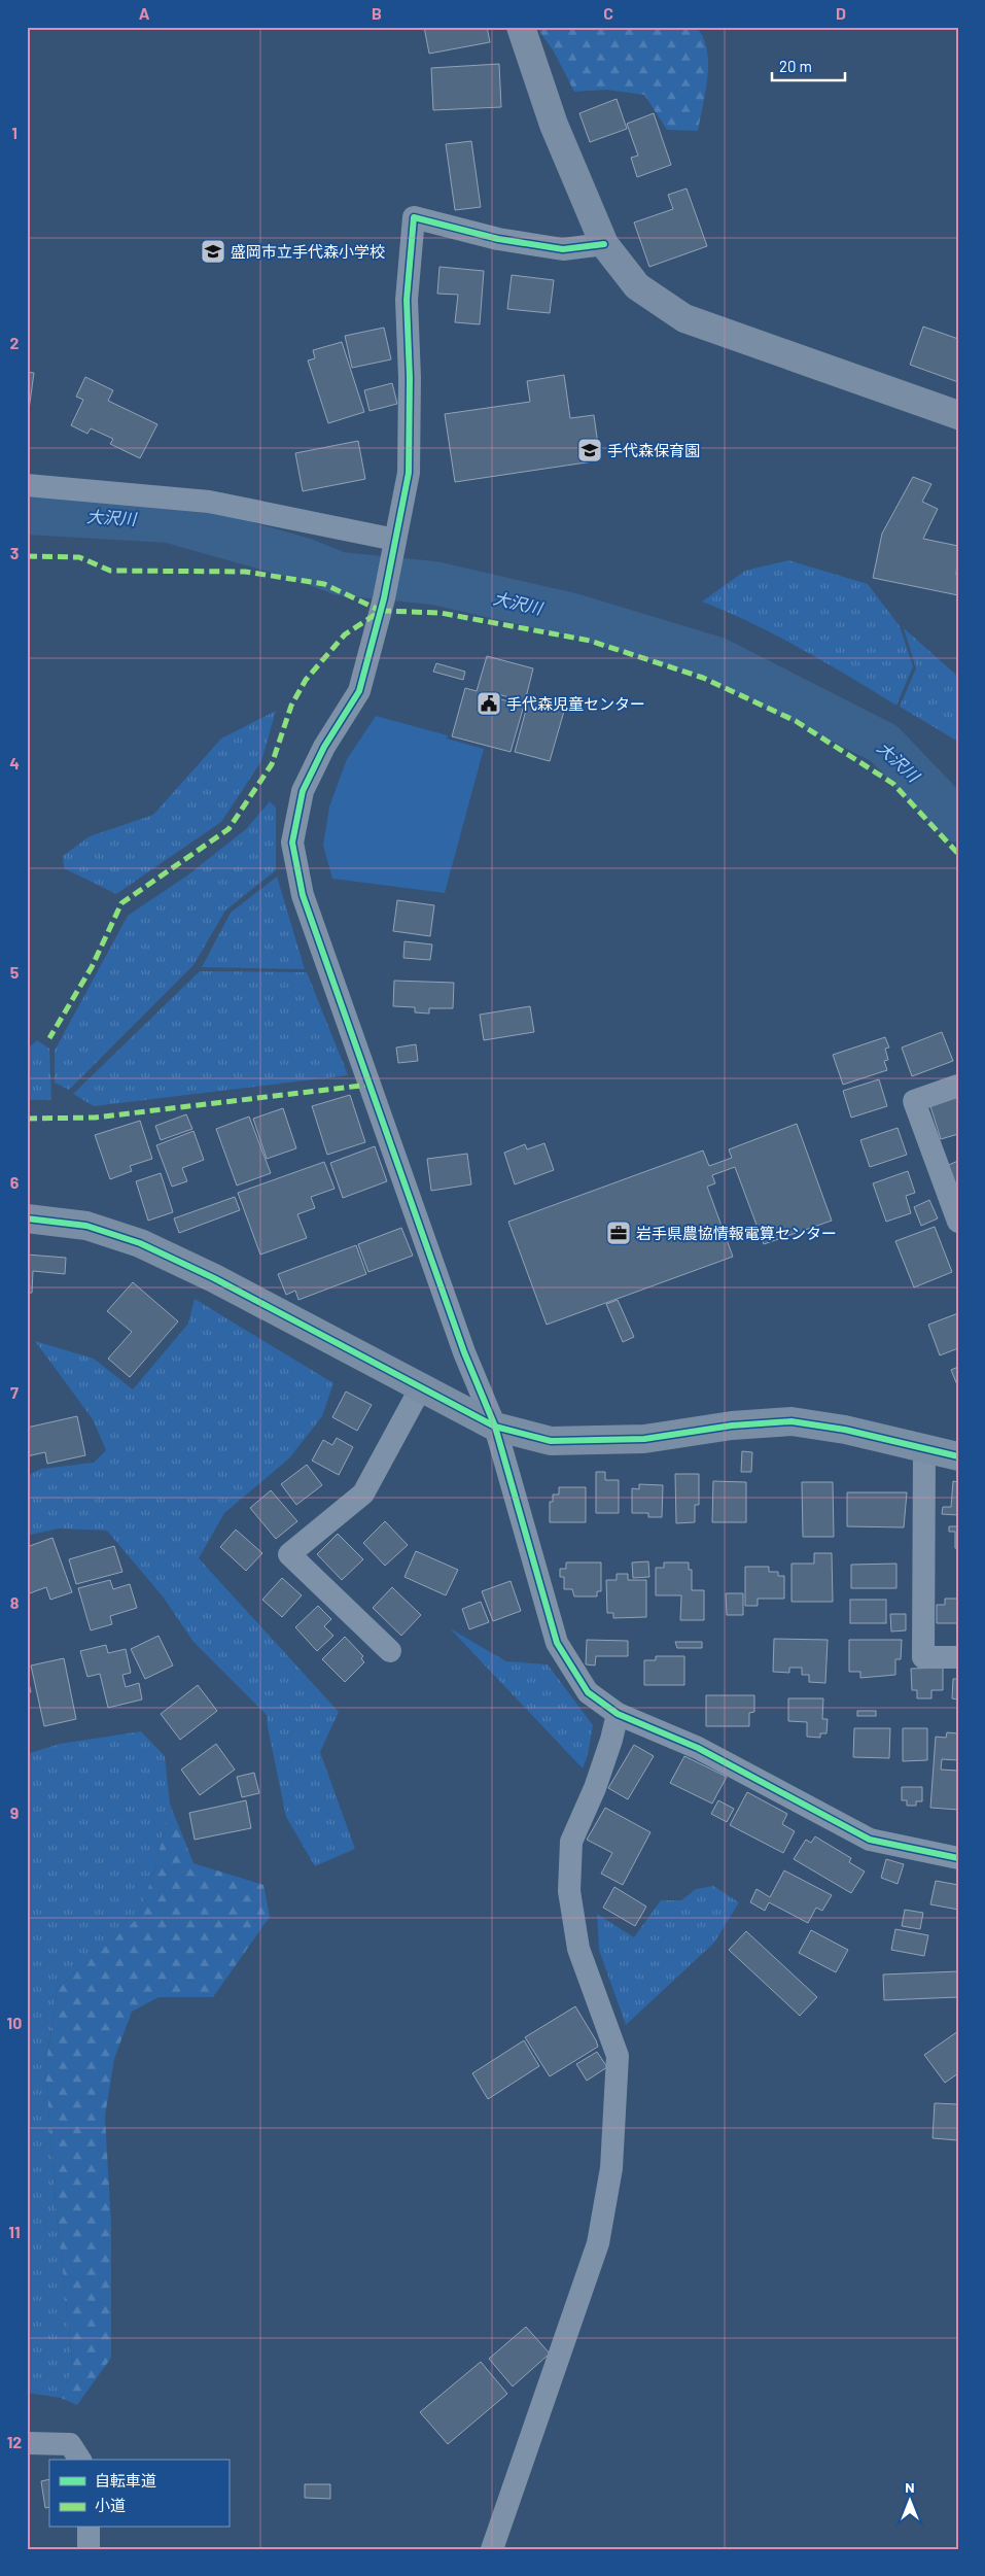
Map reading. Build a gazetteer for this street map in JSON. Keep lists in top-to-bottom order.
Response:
{
  "water": ["大沢川"],
  "places": {
    "school or university": ["盛岡市立手代森小学校", "手代森保育園"],
    "public building": ["手代森児童センター"],
    "office": ["岩手県農協情報電算センター"]
  },
  "legend": ["自転車道", "小道"],
  "scale_bar": "20 m",
  "north": "top",
  "grid": {
    "columns": [
      "A",
      "B",
      "C",
      "D"
    ],
    "rows": [
      "1",
      "2",
      "3",
      "4",
      "5",
      "6",
      "7",
      "8",
      "9",
      "10",
      "11",
      "12"
    ]
  }
}
